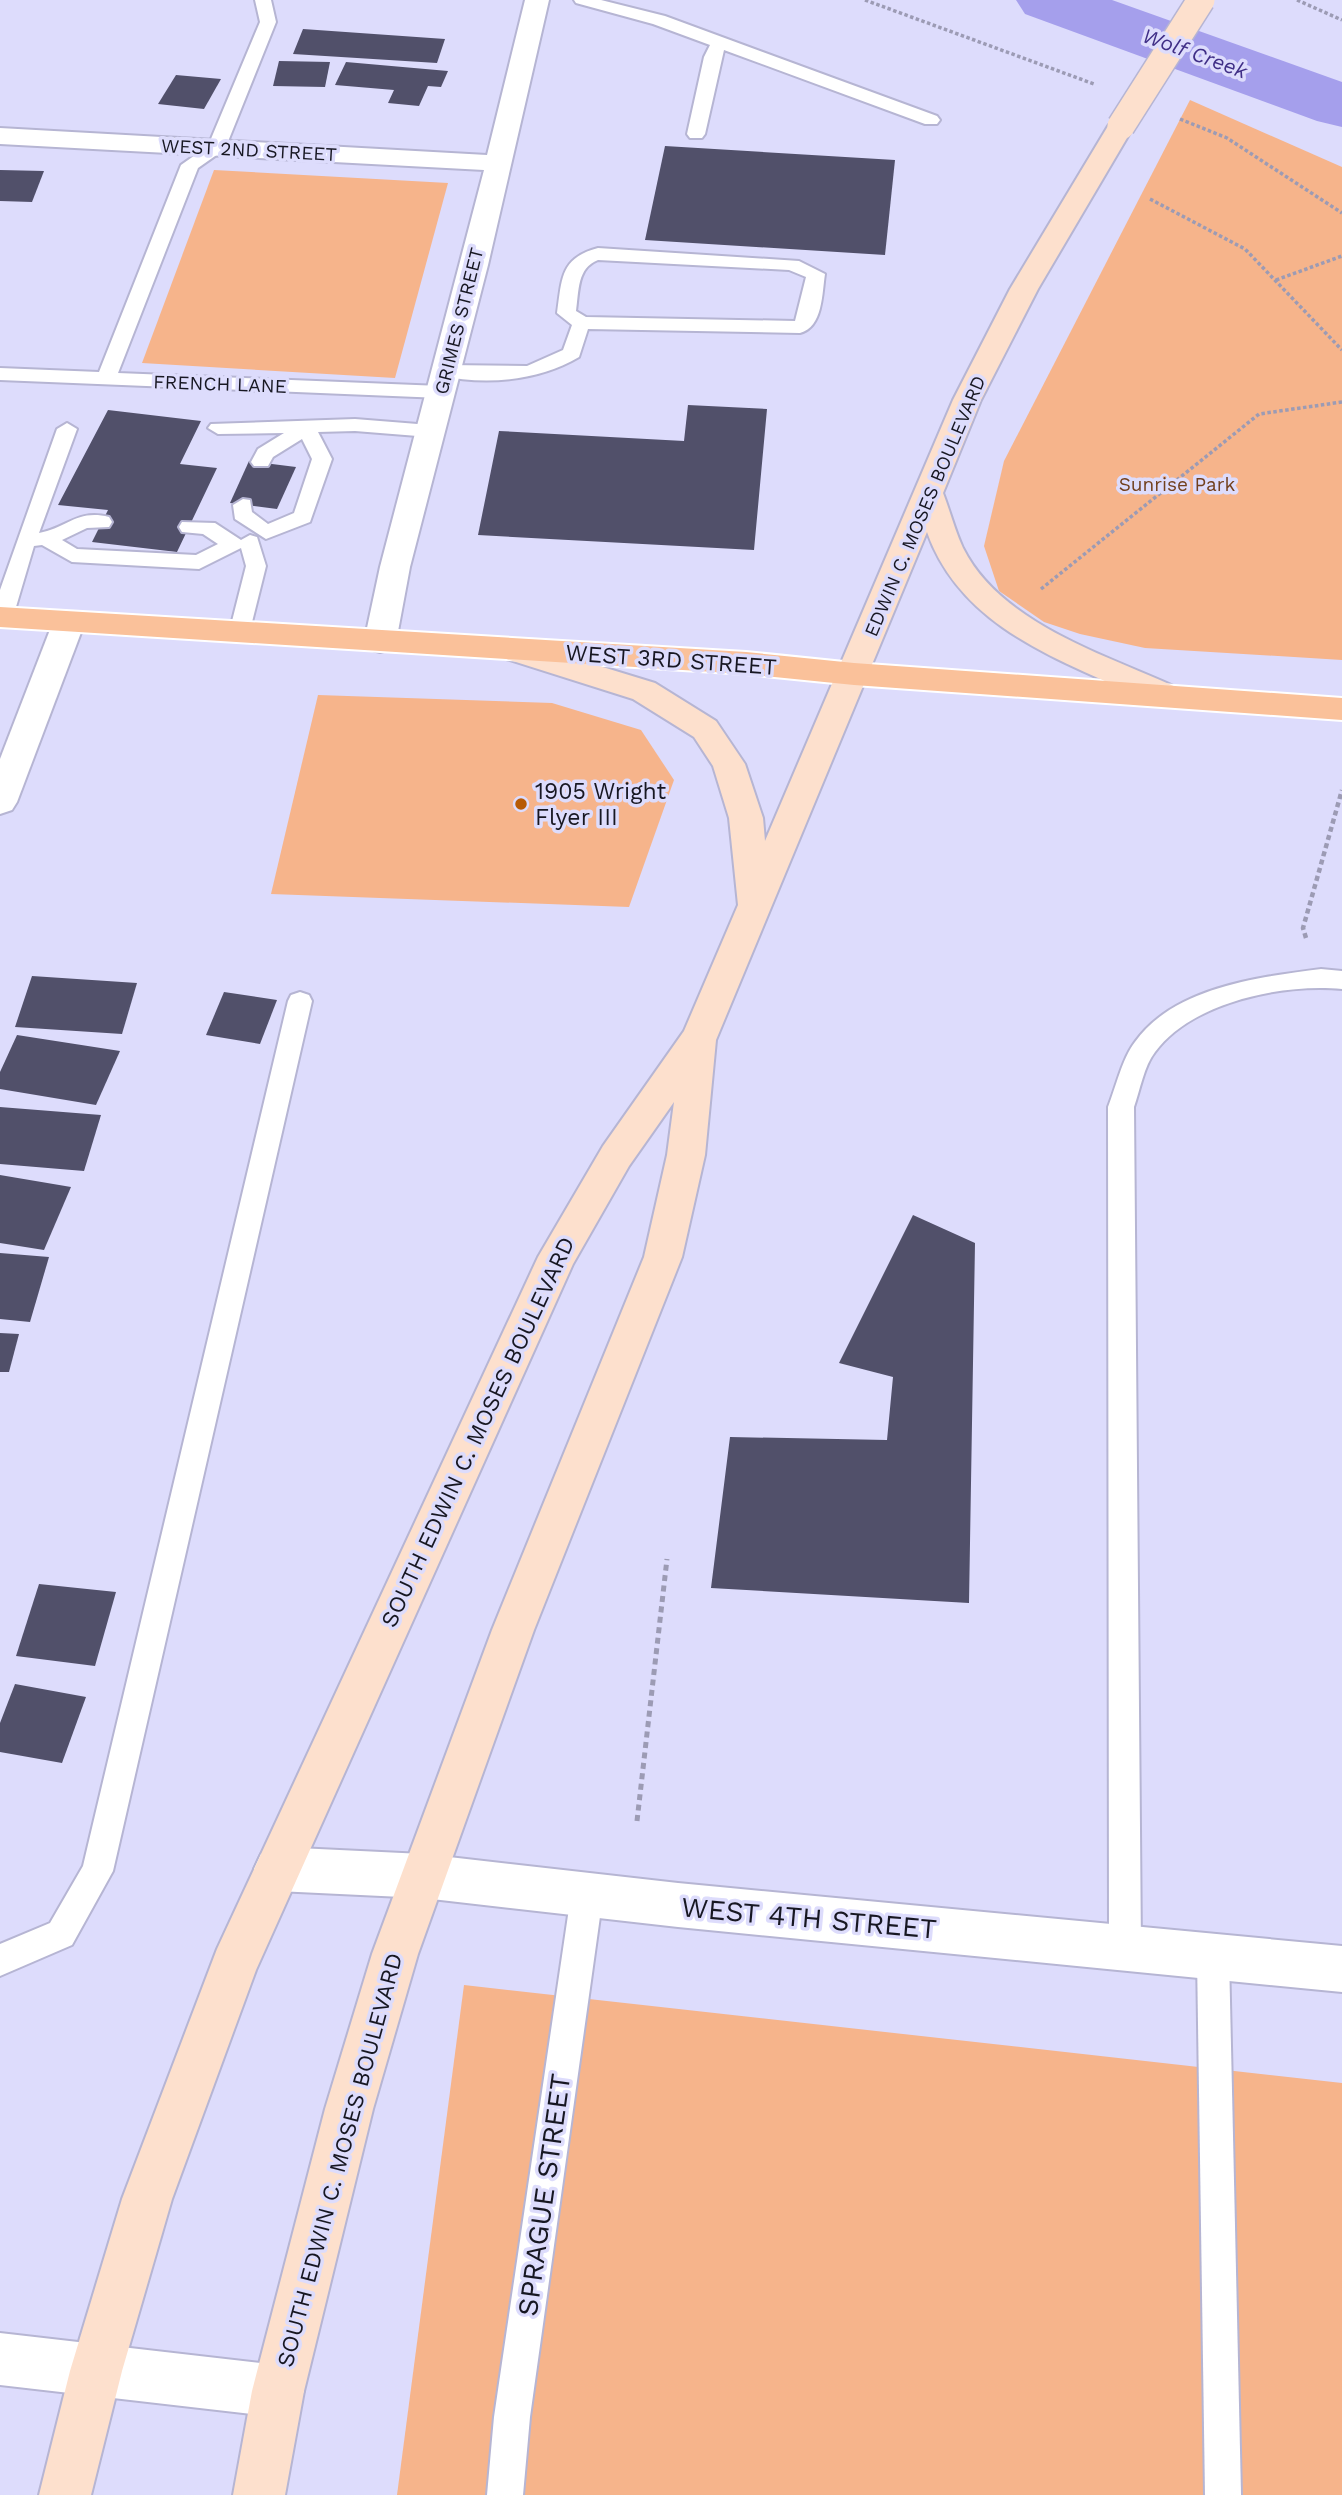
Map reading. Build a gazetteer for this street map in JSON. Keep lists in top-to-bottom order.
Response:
{
  "streets": {
    "main road": ["EDWIN C. MOSES BOULEVARD", "WEST 3RD STREET", "SOUTH EDWIN C. MOSES BOULEVARD"],
    "street": ["WEST 2ND STREET", "GRIMES STREET", "WEST 4TH STREET"],
    "lane": ["FRENCH LANE", "SPRAGUE STREET"]
  },
  "crossings": [
    ["WEST 2ND STREET", "GRIMES STREET"],
    ["GRIMES STREET", "FRENCH LANE"],
    ["GRIMES STREET", "WEST 3RD STREET"],
    ["EDWIN C. MOSES BOULEVARD", "WEST 3RD STREET"],
    ["EDWIN C. MOSES BOULEVARD", "SOUTH EDWIN C. MOSES BOULEVARD"],
    ["SOUTH EDWIN C. MOSES BOULEVARD", "WEST 4TH STREET"],
    ["WEST 4TH STREET", "SPRAGUE STREET"]
  ],
  "water": ["Wolf Creek"],
  "parks": ["Sunrise Park"],
  "places": ["1905 Wright Flyer III"]
}
